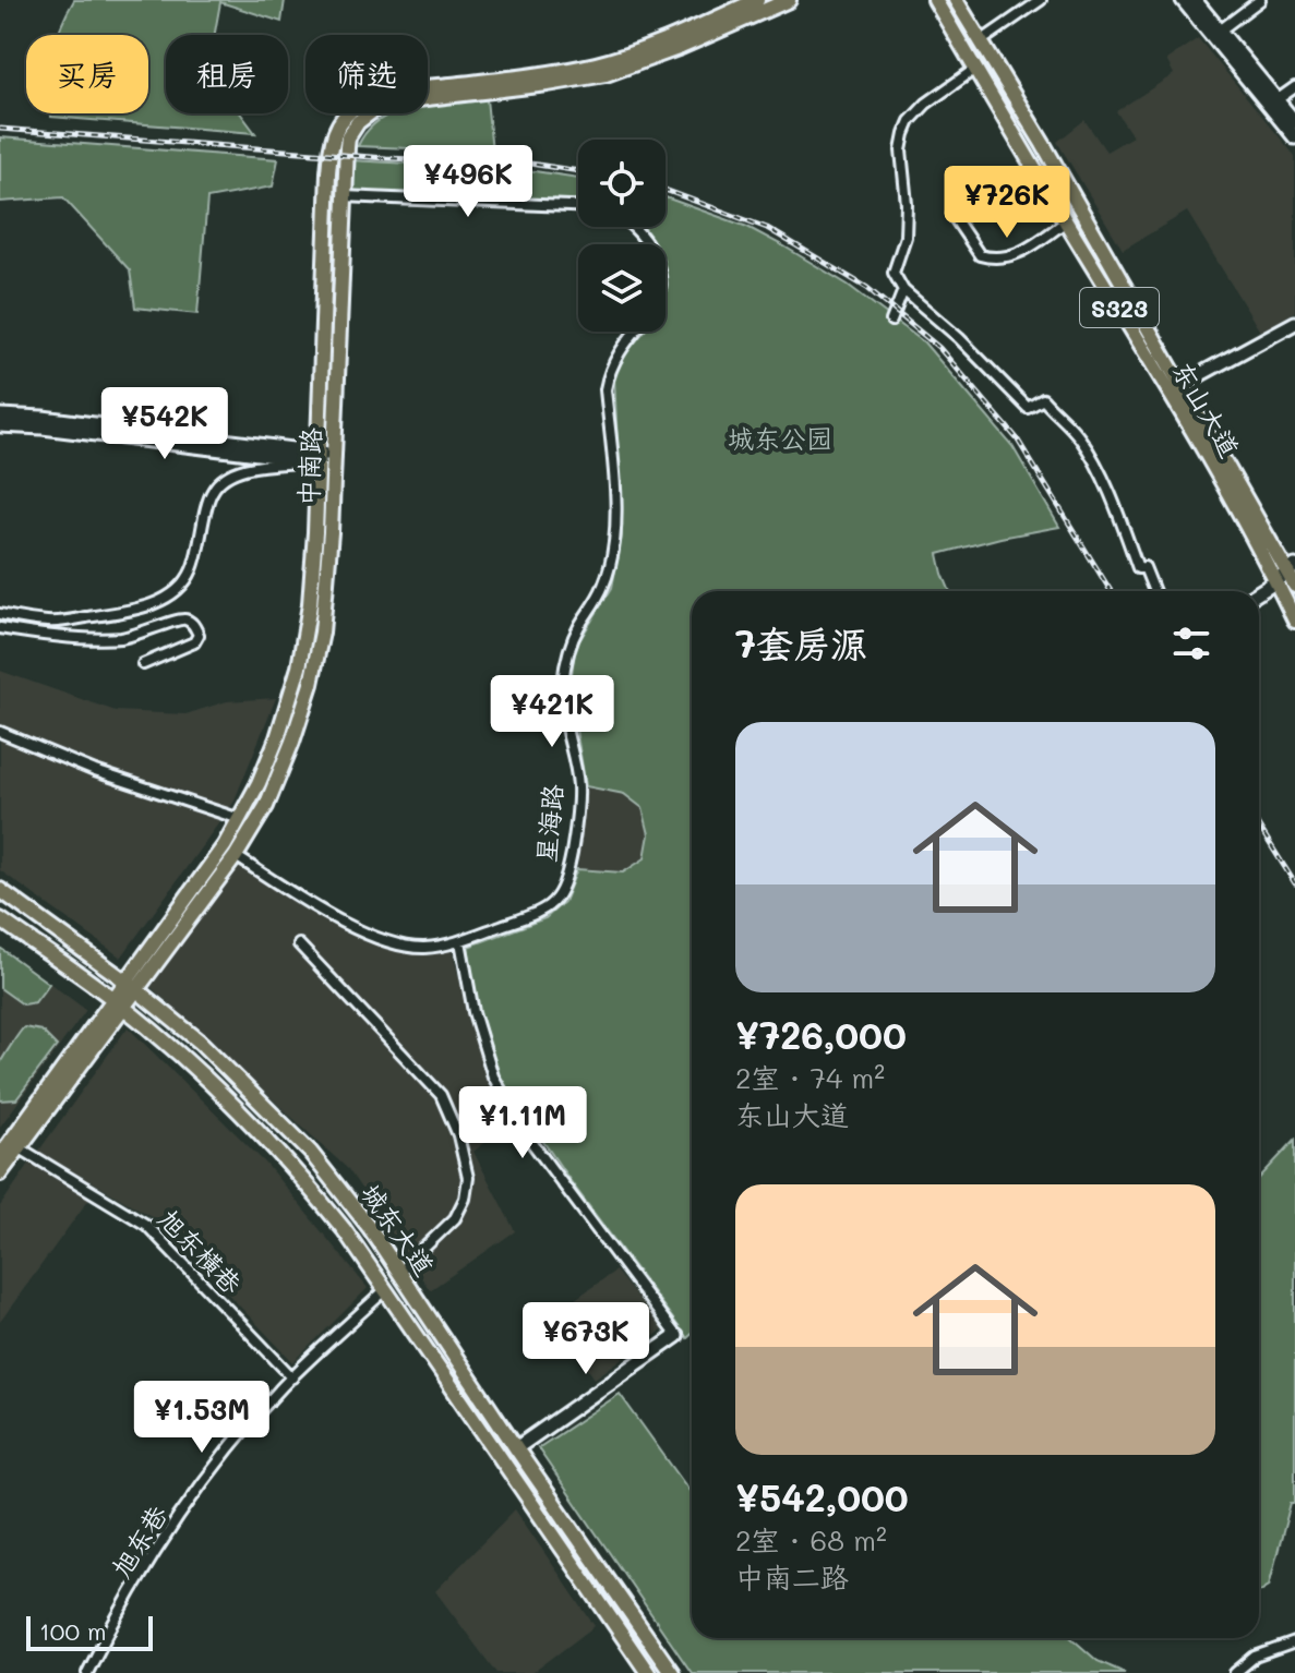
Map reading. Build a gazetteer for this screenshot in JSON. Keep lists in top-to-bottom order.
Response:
{
  "streets": {
    "main road": [
      "S323",
      "东山大道",
      "中南路",
      "城东大道"
    ],
    "street": ["星海路", "旭东横巷", "旭东巷"]
  },
  "crossings": [
    ["中南路", "星海路"],
    ["中南路", "城东大道"],
    ["中南路", "旭东横巷"],
    ["城东大道", "旭东巷"],
    ["旭东横巷", "旭东巷"]
  ],
  "parks": ["城东公园"],
  "scale_bar": "100 m",
  "page": {
    "chip": ["买房", "租房", "筛选"],
    "price": [
      "¥496K",
      "¥726K",
      "¥542K",
      "¥421K",
      "¥1.11M",
      "¥673K",
      "¥1.53M"
    ],
    "heading": "7套房源",
    "list": [
      {
        "name": "¥726,000",
        "note": "2室 · 74 m² · 东山大道"
      },
      {
        "name": "¥542,000",
        "note": "2室 · 68 m² · 中南二路"
      }
    ],
    "scale": "100 m"
  }
}
